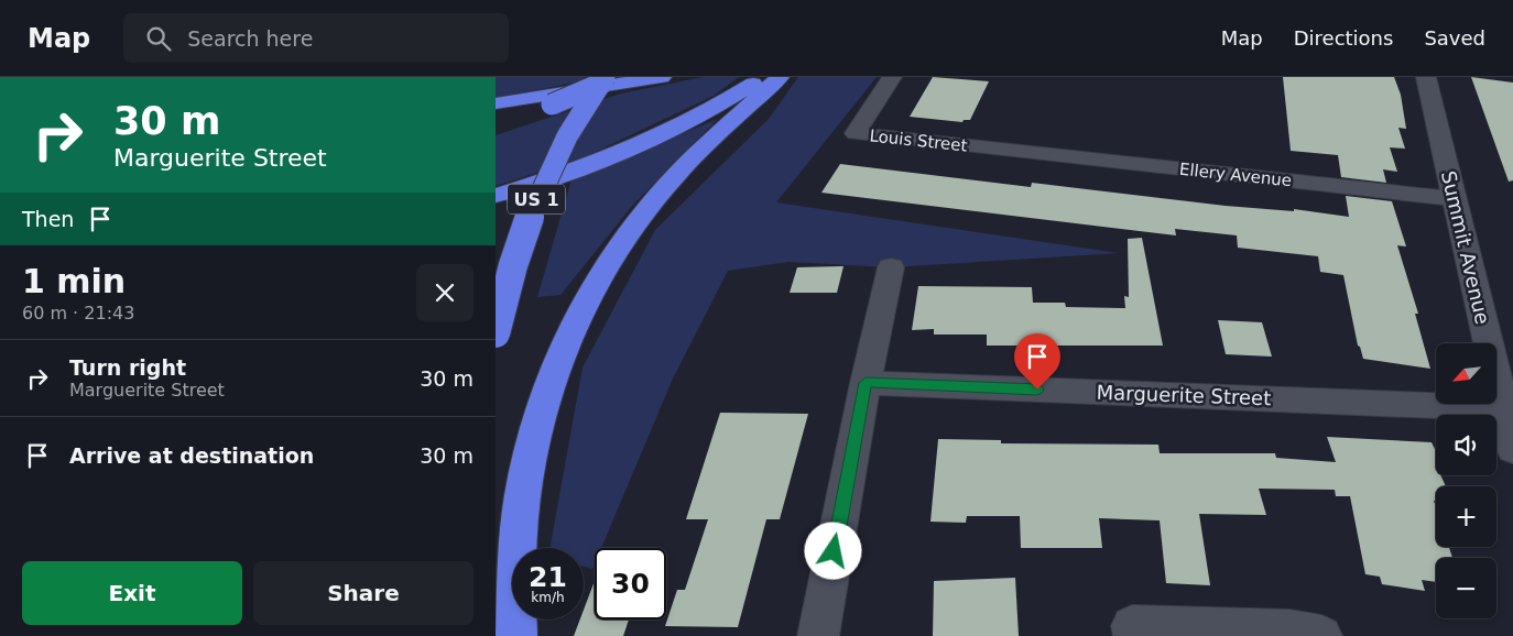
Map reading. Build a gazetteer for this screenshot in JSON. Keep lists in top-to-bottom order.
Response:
{
  "streets": {
    "highway": ["US 1"],
    "street": [
      "Louis Street",
      "Ellery Avenue",
      "Summit Avenue",
      "Marguerite Street"
    ]
  },
  "crossings": [
    ["Louis Street", "Ellery Avenue"],
    ["Ellery Avenue", "Summit Avenue"],
    ["Summit Avenue", "Marguerite Street"]
  ],
  "north": "bottom left",
  "page": {
    "header": "Map",
    "search": "Search here",
    "nav": ["Map", "Directions", "Saved"],
    "turn": ["30 m", "Marguerite Street"],
    "then": "Then",
    "heading": ["1 min", "60 m · 21:43"],
    "list": [
      {
        "name": "Turn right",
        "note": "Marguerite Street",
        "value": "30 m"
      },
      {
        "name": "Arrive at destination",
        "value": "30 m"
      }
    ],
    "map_buttons": ["+", "−"],
    "speed": "21 km/h",
    "limit": "30",
    "buttons": ["Exit", "Share"]
  }
}
